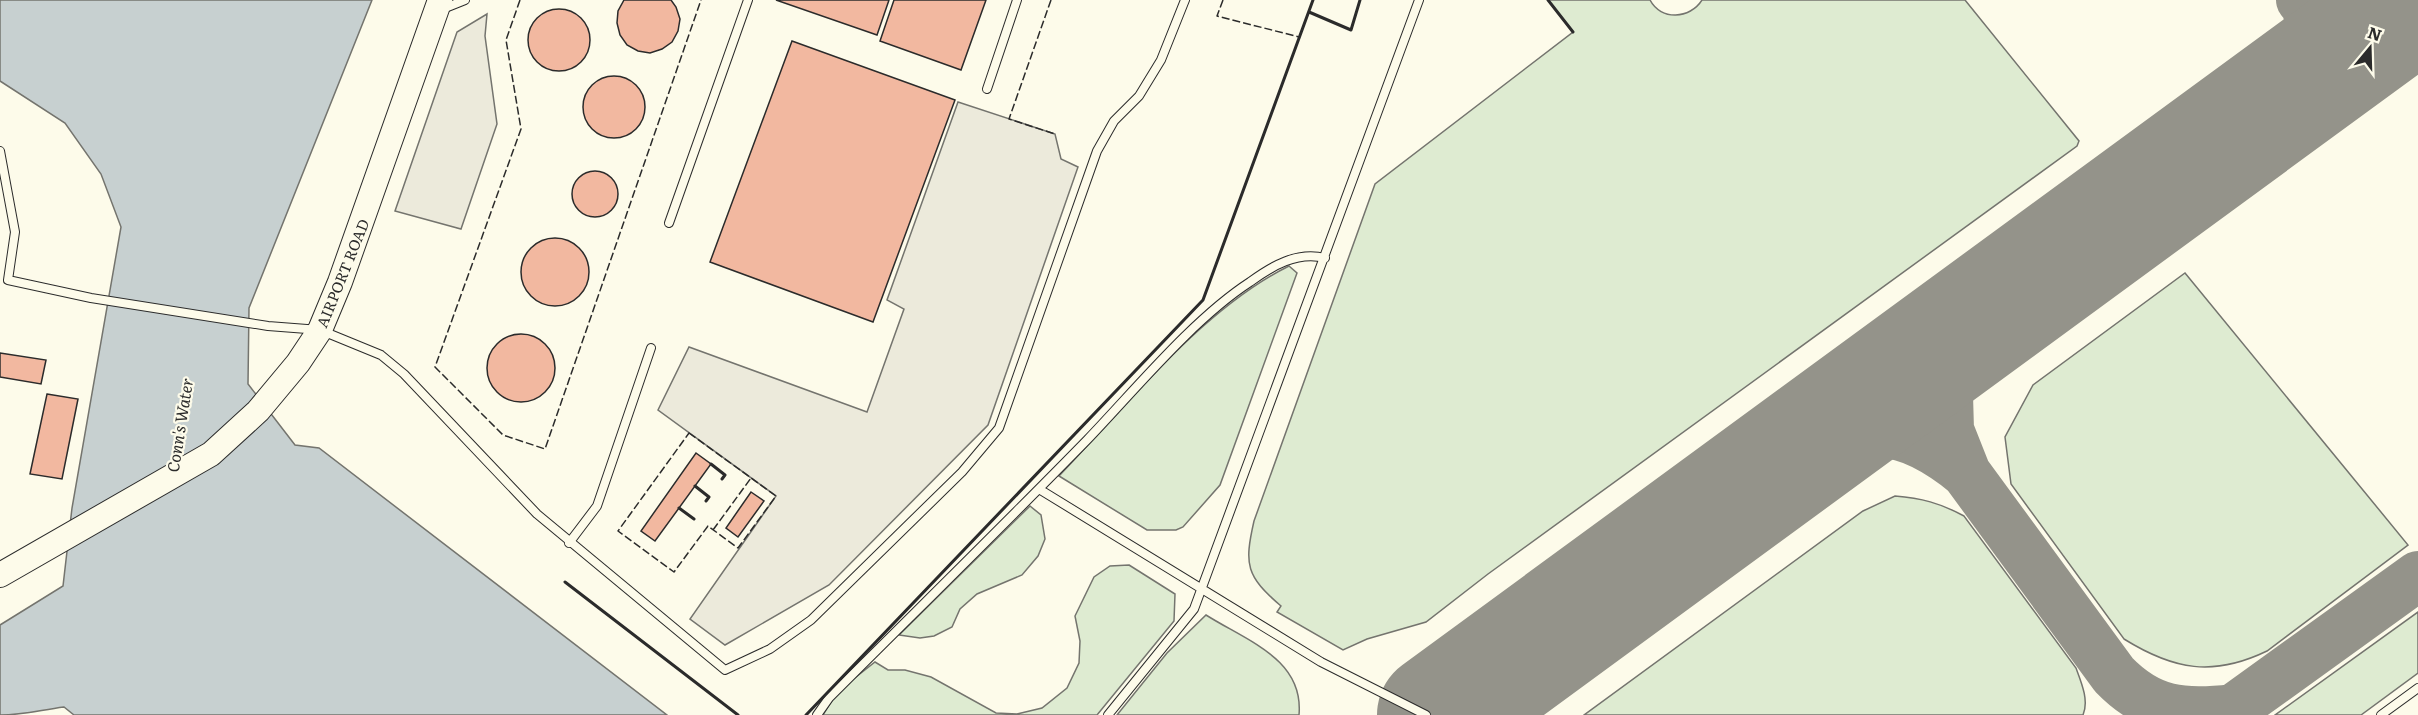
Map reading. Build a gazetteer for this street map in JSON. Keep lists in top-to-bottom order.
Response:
{
  "streets": {
    "street": ["AIRPORT ROAD"]
  },
  "water": ["Conn's Water"],
  "north": "top"
}
